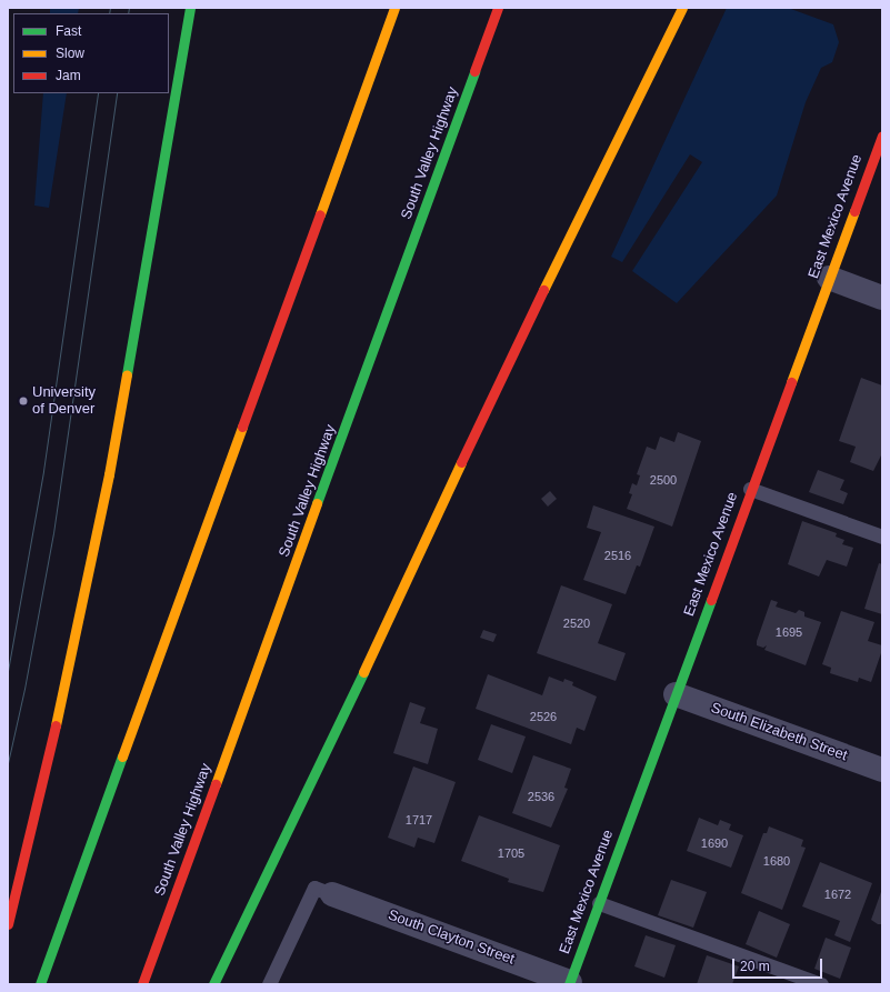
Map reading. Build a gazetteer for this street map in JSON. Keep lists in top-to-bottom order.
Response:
{
  "streets": {
    "main road": ["South Valley Highway", "East Mexico Avenue"],
    "street": ["South Elizabeth Street", "South Clayton Street"]
  },
  "crossings": [
    ["East Mexico Avenue", "South Elizabeth Street"],
    ["East Mexico Avenue", "South Clayton Street"]
  ],
  "places": ["University of Denver"],
  "house_numbers": [
    "2500",
    "2516",
    "2520",
    "1695",
    "2526",
    "2536",
    "1717",
    "1690",
    "1705",
    "1680",
    "1672"
  ],
  "legend": ["Fast", "Slow", "Jam"],
  "scale_bar": "20 m"
}
